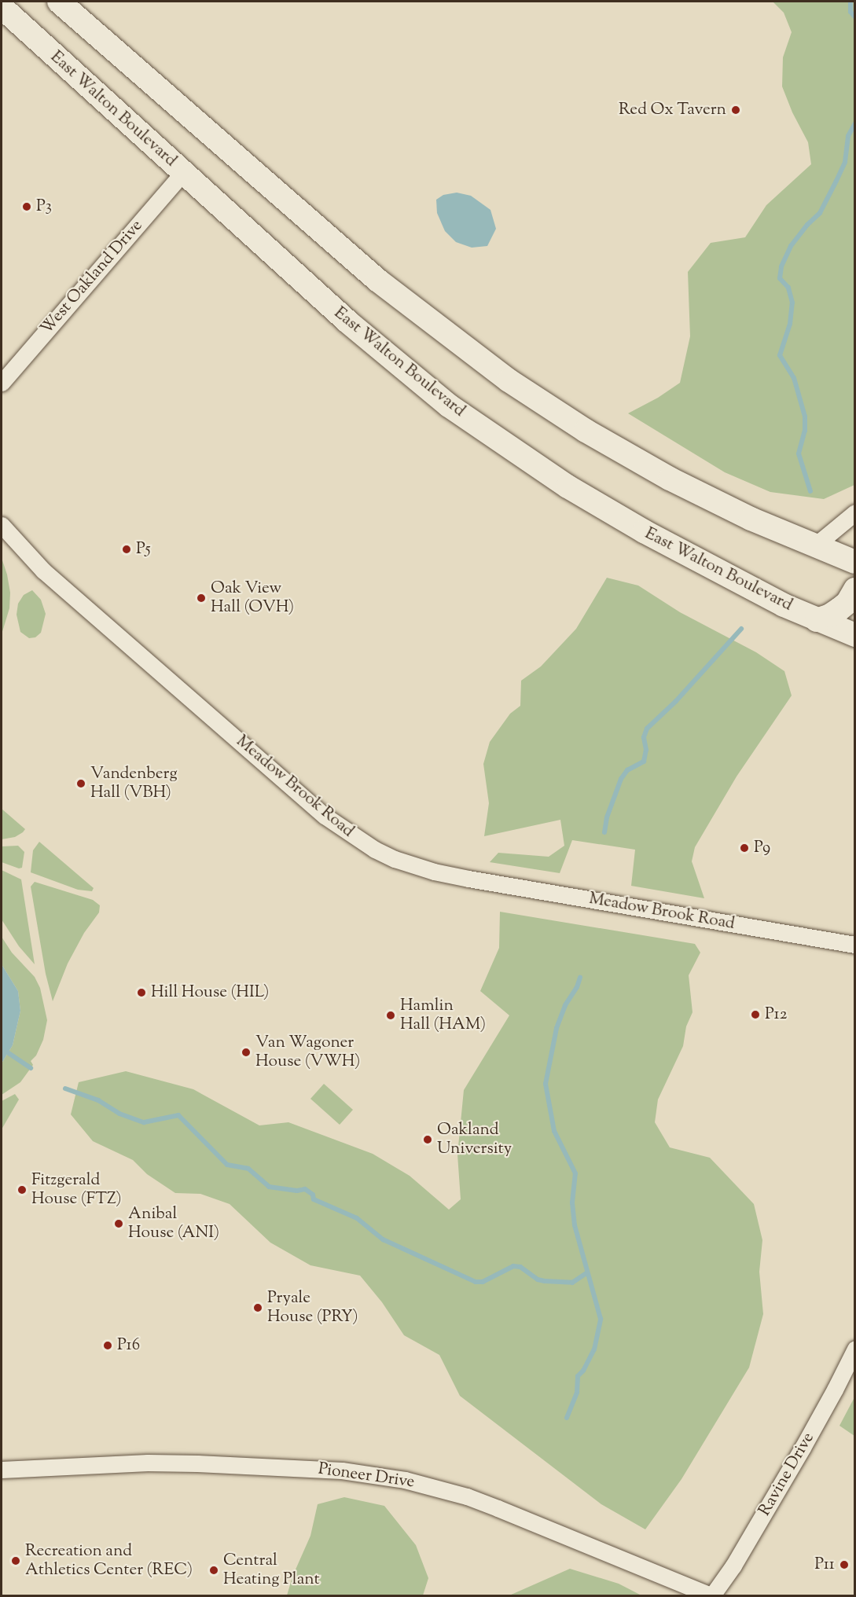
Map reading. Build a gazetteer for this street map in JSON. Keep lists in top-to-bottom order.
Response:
{
  "streets": {
    "main road": ["East Walton Boulevard"],
    "street": [
      "West Oakland Drive",
      "Meadow Brook Road",
      "Ravine Drive",
      "Pioneer Drive"
    ]
  },
  "crossings": [
    ["East Walton Boulevard", "West Oakland Drive"],
    ["Ravine Drive", "Pioneer Drive"]
  ],
  "places": [
    "Red Ox Tavern",
    "P3",
    "P5",
    "Oak View Hall (OVH)",
    "Vandenberg Hall (VBH)",
    "P9",
    "Hill House (HIL)",
    "P12",
    "Hamlin Hall (HAM)",
    "Van Wagoner House (VWH)",
    "Oakland University",
    "Fitzgerald House (FTZ)",
    "Anibal House (ANI)",
    "Pryale House (PRY)",
    "P16",
    "Recreation and Athletics Center (REC)",
    "P11",
    "Central Heating Plant"
  ]
}
